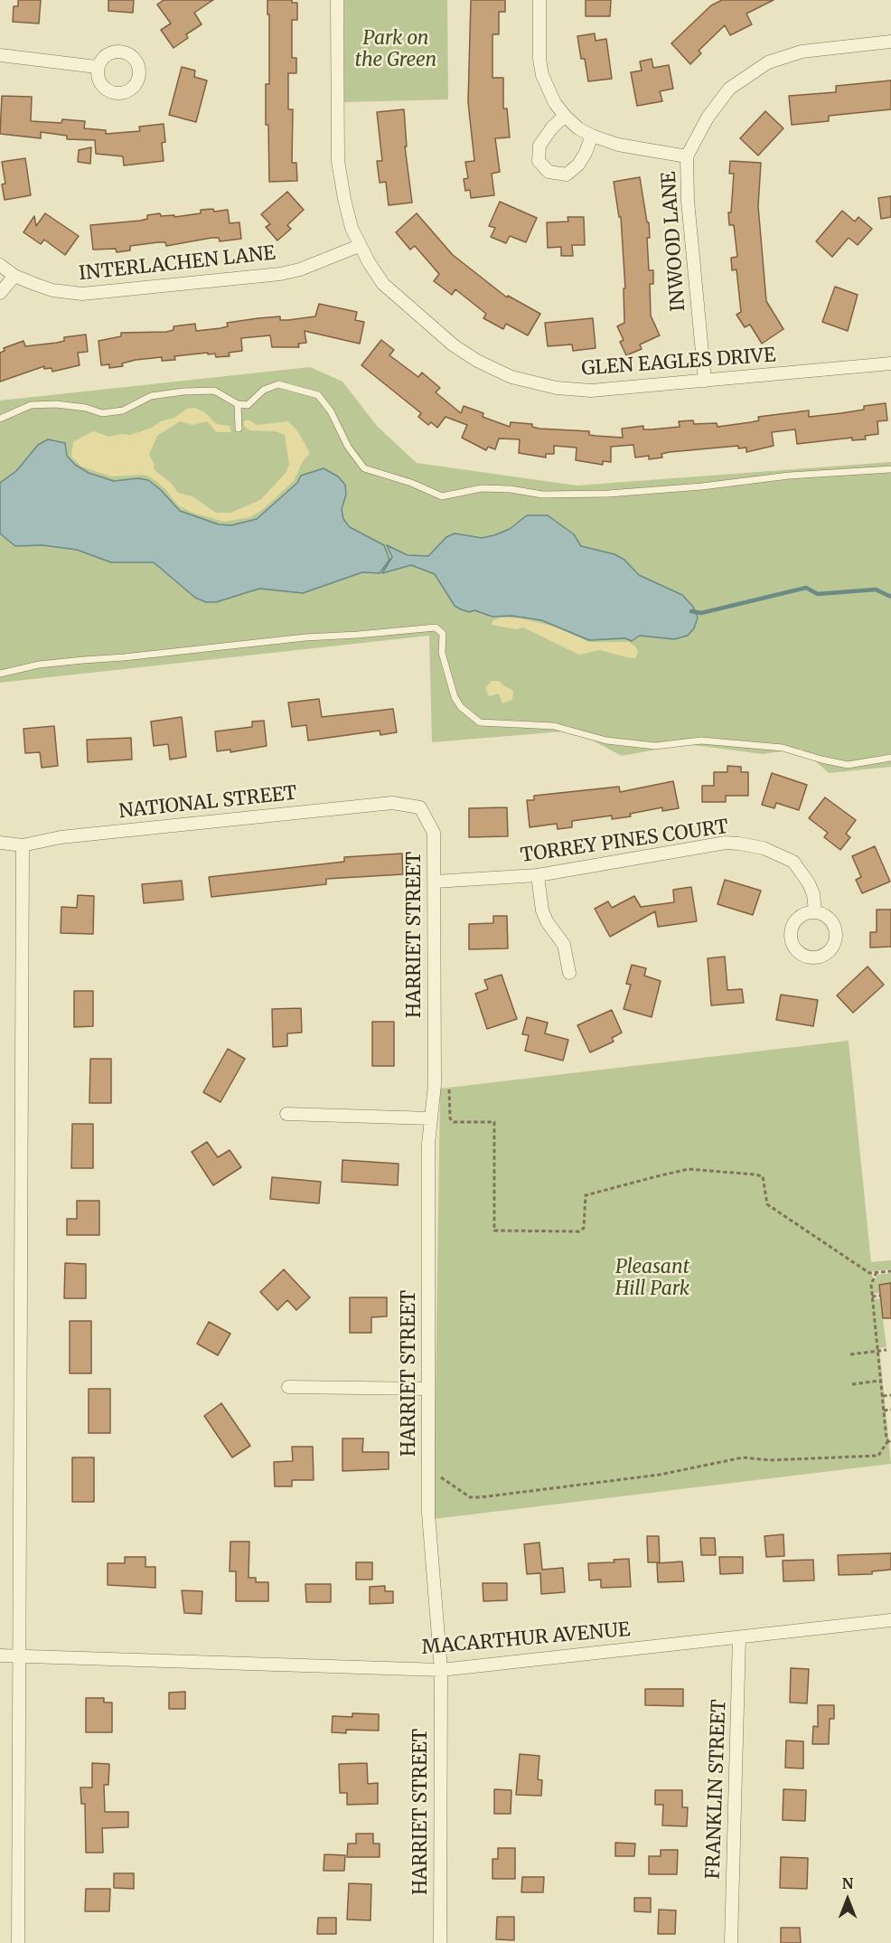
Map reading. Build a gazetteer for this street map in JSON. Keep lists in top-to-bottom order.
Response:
{
  "streets": {
    "street": [
      "INWOOD LANE",
      "INTERLACHEN LANE",
      "GLEN EAGLES DRIVE",
      "NATIONAL STREET",
      "TORREY PINES COURT",
      "HARRIET STREET",
      "MACARTHUR AVENUE",
      "FRANKLIN STREET"
    ]
  },
  "crossings": [
    ["INWOOD LANE", "GLEN EAGLES DRIVE"],
    ["INTERLACHEN LANE", "GLEN EAGLES DRIVE"],
    ["NATIONAL STREET", "HARRIET STREET"],
    ["TORREY PINES COURT", "HARRIET STREET"],
    ["HARRIET STREET", "MACARTHUR AVENUE"],
    ["MACARTHUR AVENUE", "FRANKLIN STREET"]
  ],
  "parks": ["Park on the Green", "Pleasant Hill Park"],
  "north": "top"
}
